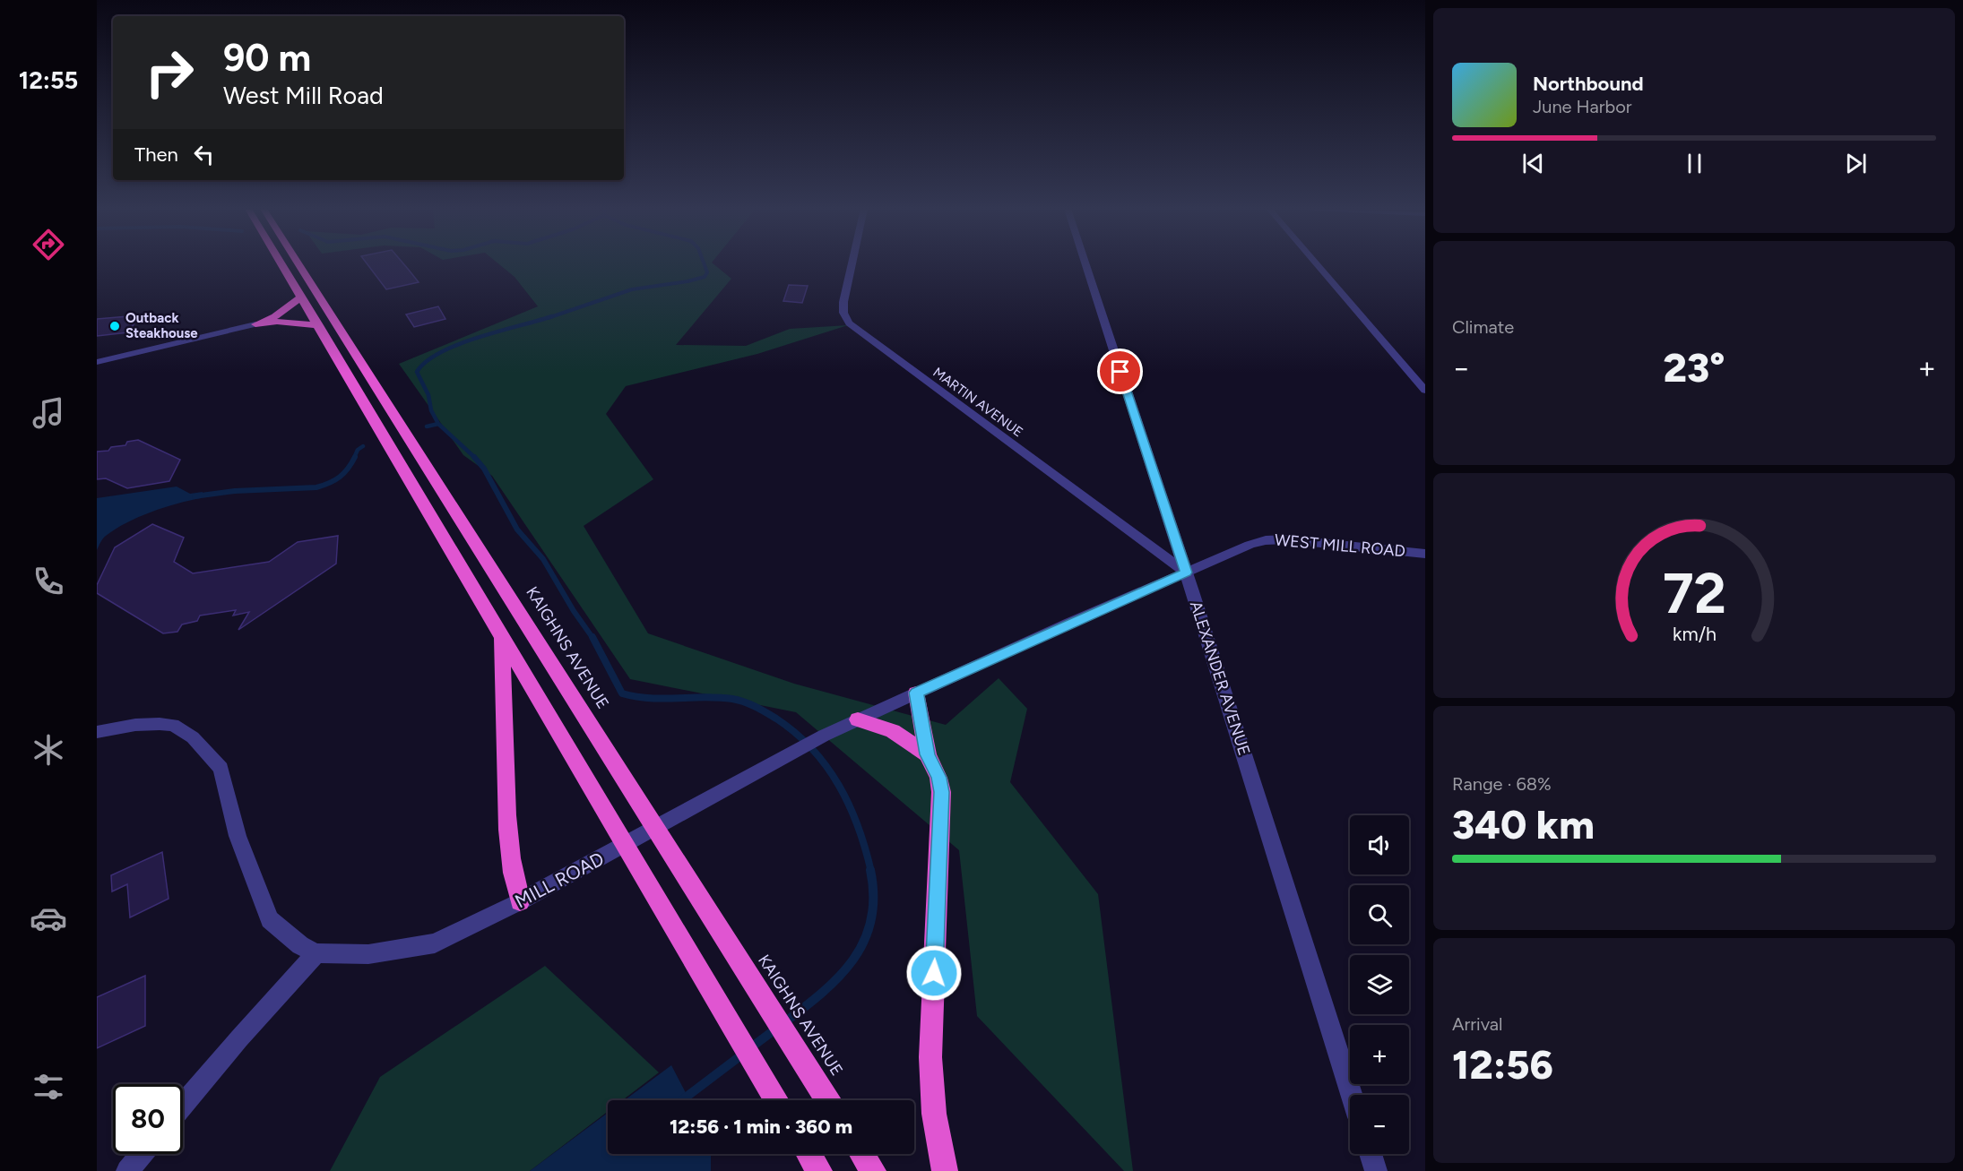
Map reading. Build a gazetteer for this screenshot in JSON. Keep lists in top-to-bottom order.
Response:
{
  "streets": {
    "highway": ["KAIGHNS AVENUE"],
    "street": [
      "MARTIN AVENUE",
      "WEST MILL ROAD",
      "ALEXANDER AVENUE",
      "MILL ROAD"
    ]
  },
  "crossings": [
    ["MARTIN AVENUE", "WEST MILL ROAD"],
    ["MARTIN AVENUE", "ALEXANDER AVENUE"],
    ["WEST MILL ROAD", "ALEXANDER AVENUE"],
    ["WEST MILL ROAD", "MILL ROAD"],
    ["KAIGHNS AVENUE", "MILL ROAD"]
  ],
  "places": ["Outback Steakhouse"],
  "page": {
    "tabs": "12:55",
    "turn": ["90 m", "West Mill Road"],
    "song": ["Northbound", "June Harbor"],
    "then": "Then",
    "tile": [
      "Climate",
      ["Range · 68%", "340 km"],
      ["Arrival", "12:56"]
    ],
    "heat": ["−", "23°", "+"],
    "map_buttons": ["+", "−"],
    "limit": "80",
    "trip": "12:56 · 1 min · 360 m",
    "gauge": ["72", "km/h"]
  }
}
